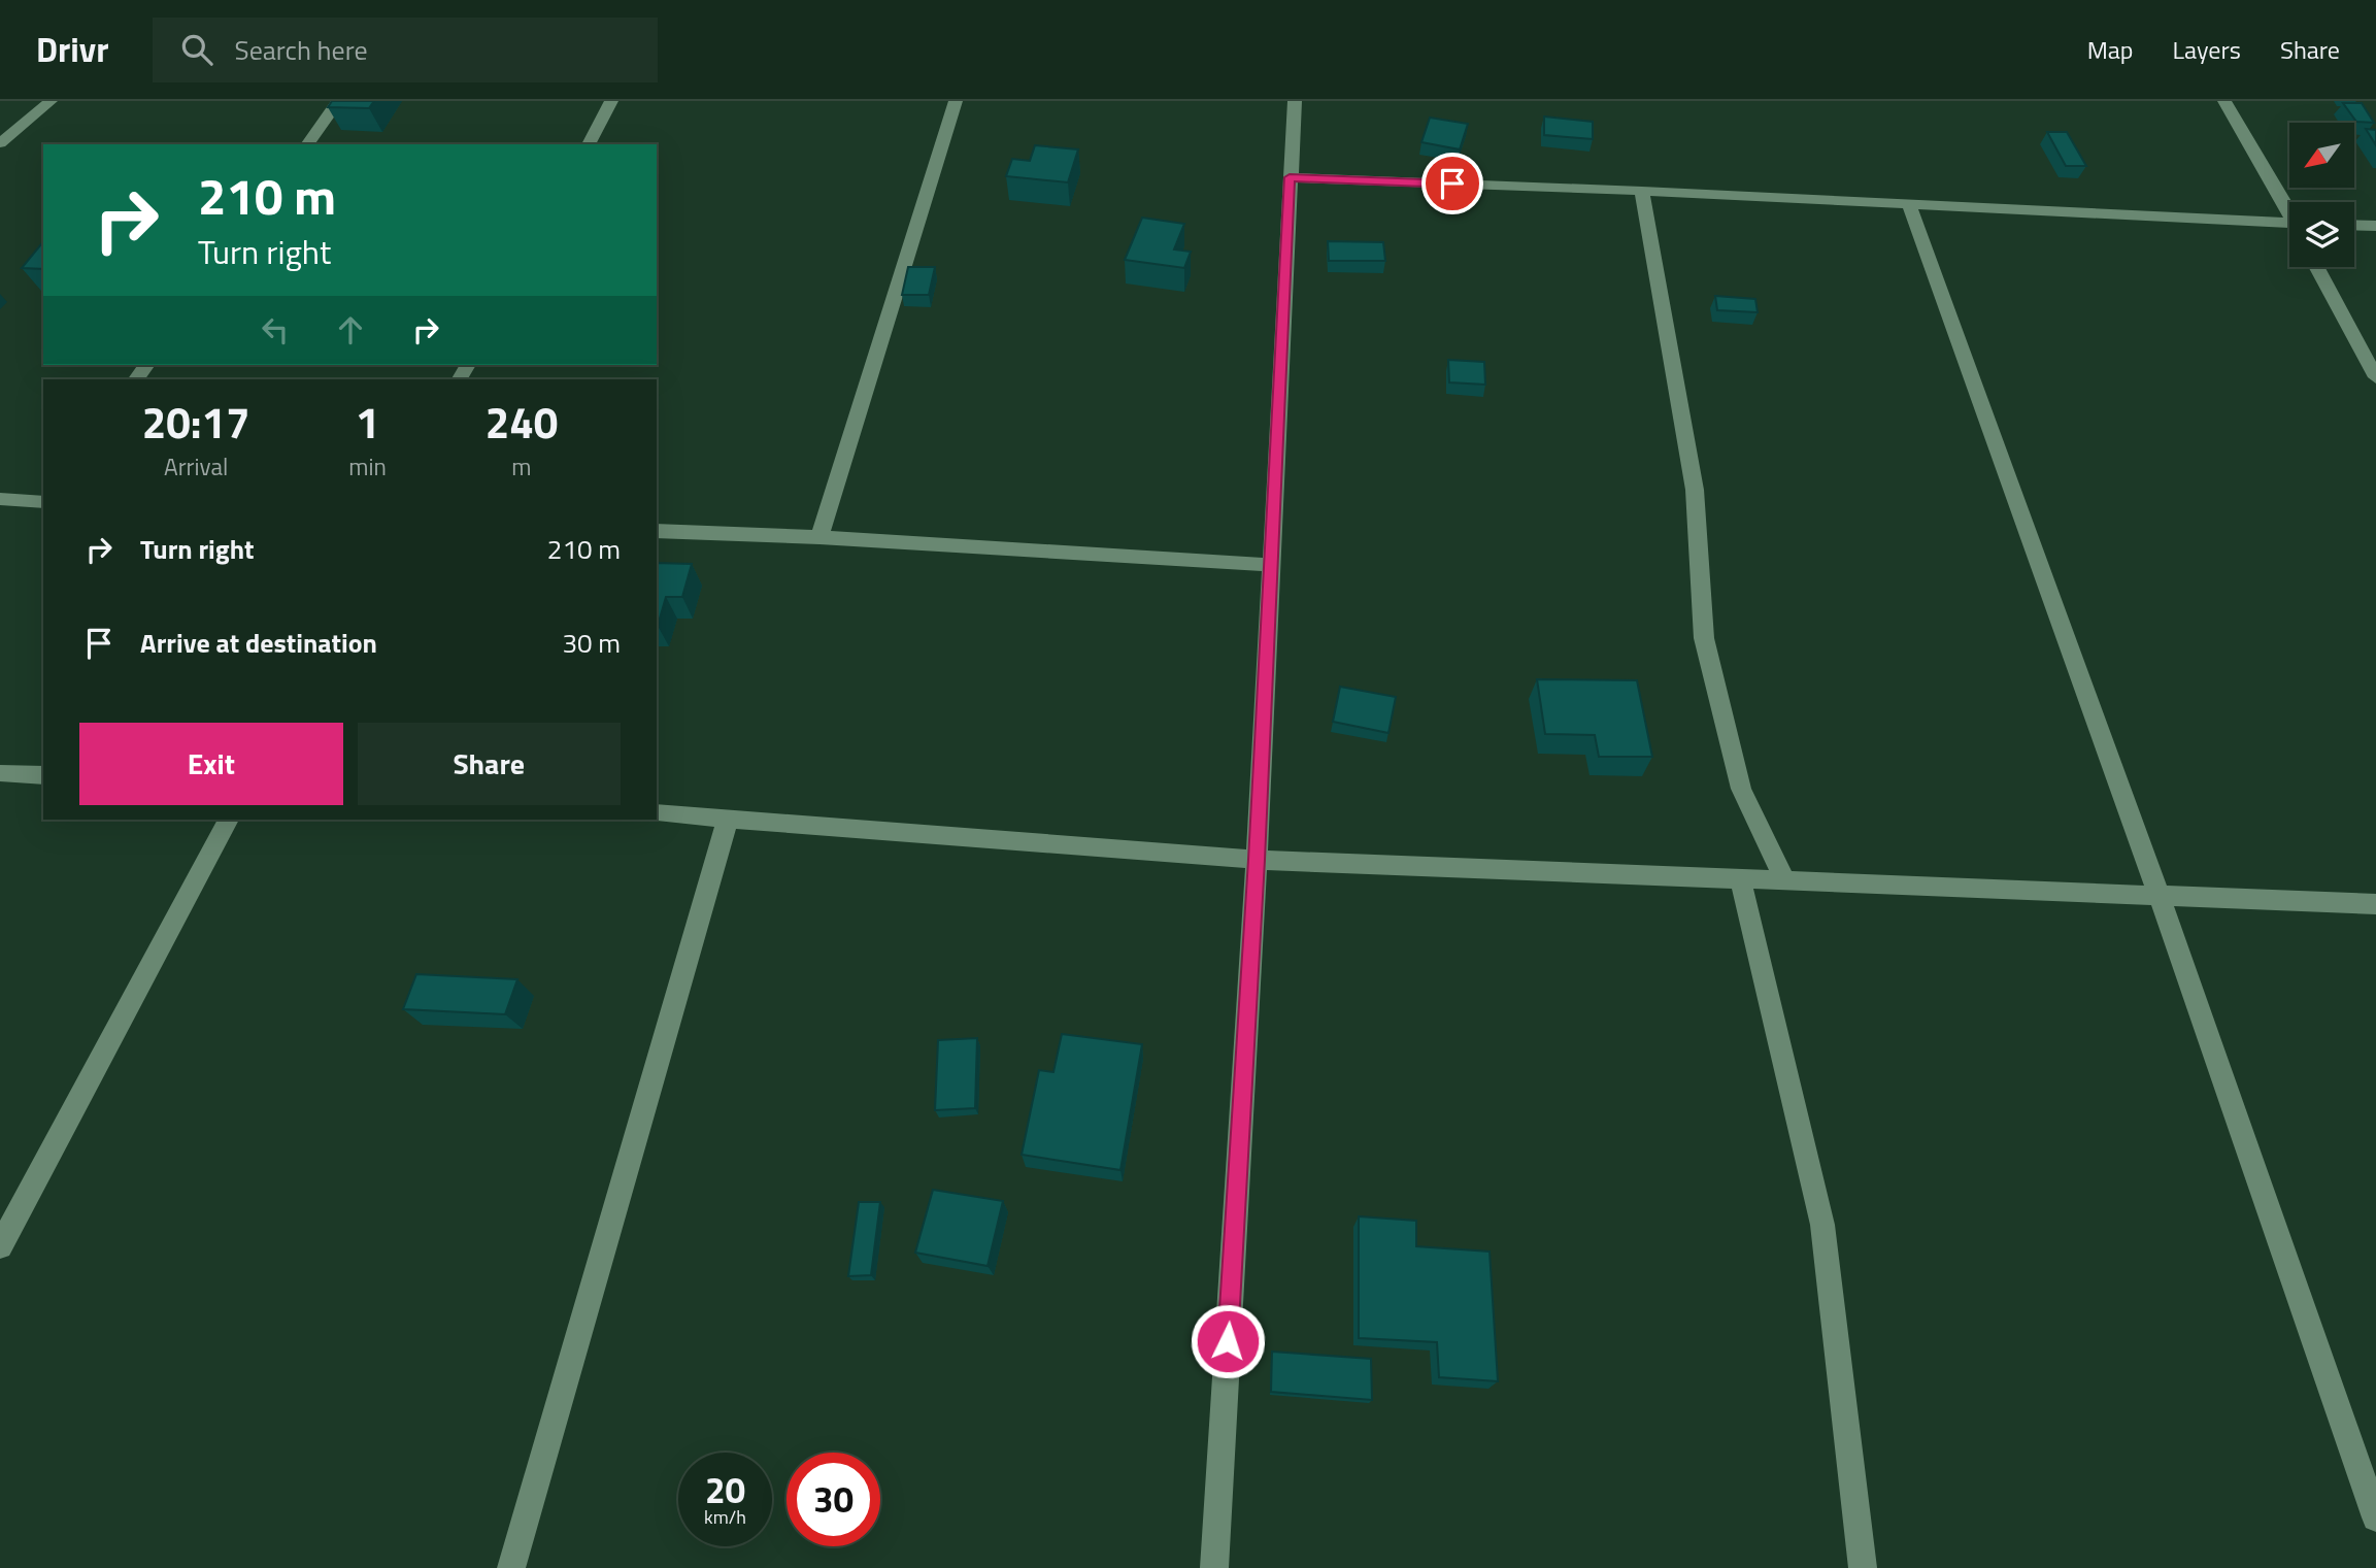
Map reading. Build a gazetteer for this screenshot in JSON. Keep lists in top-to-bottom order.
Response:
{
  "north": "bottom left",
  "page": {
    "header": "Drivr",
    "search": "Search here",
    "nav": ["Map", "Layers", "Share"],
    "turn": ["210 m", "Turn right"],
    "eta": [
      "20:17",
      "Arrival",
      "1",
      "min",
      "240",
      "m"
    ],
    "list": [
      {
        "name": "Turn right",
        "value": "210 m"
      },
      {
        "name": "Arrive at destination",
        "value": "30 m"
      }
    ],
    "buttons": ["Exit", "Share"],
    "speed": "20 km/h",
    "limit": "30"
  }
}
